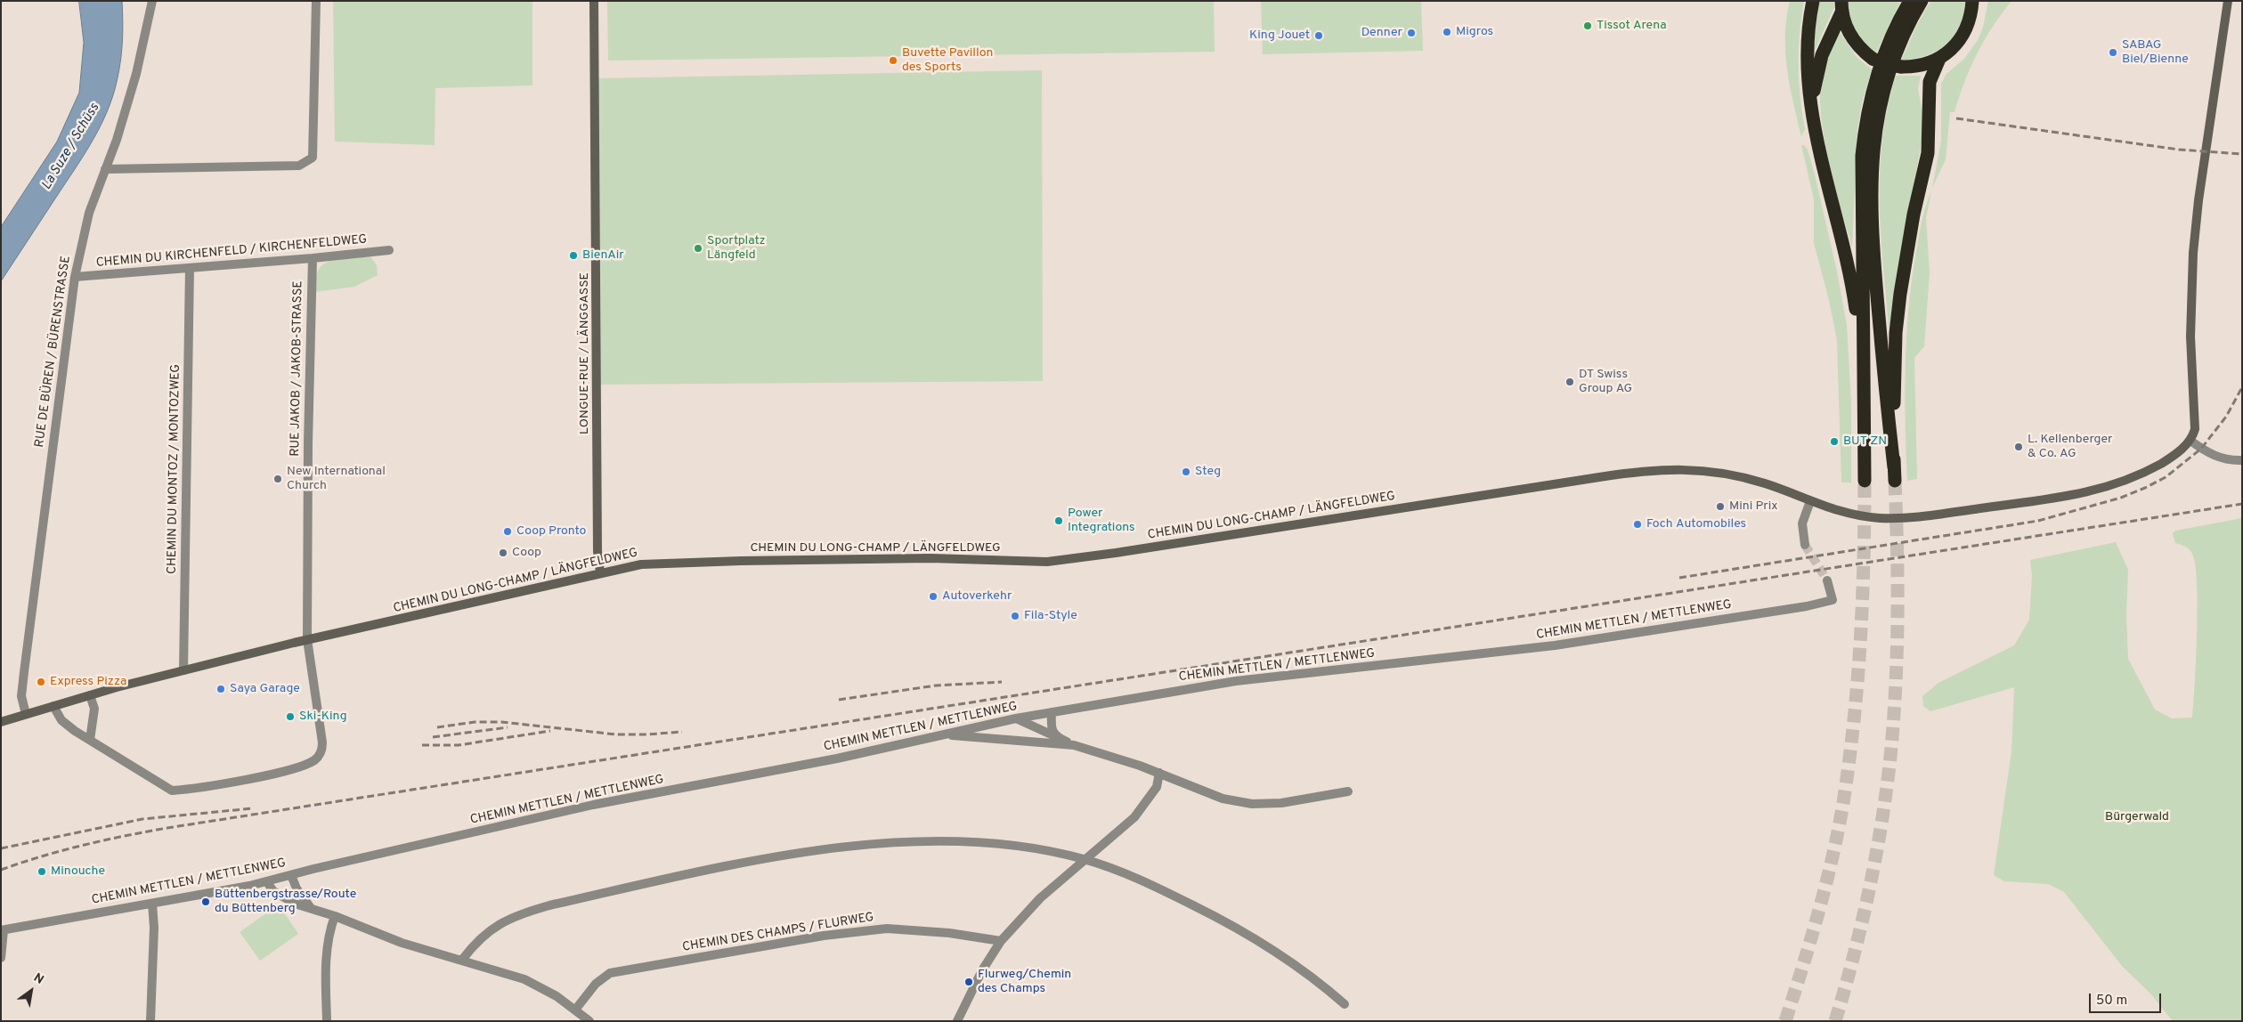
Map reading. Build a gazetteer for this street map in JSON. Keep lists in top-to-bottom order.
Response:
{
  "streets": {
    "main road": ["LONGUE-RUE / LÄNGGASSE", "CHEMIN DU LONG-CHAMP / LÄNGFELDWEG"],
    "street": [
      "CHEMIN DU KIRCHENFELD / KIRCHENFELDWEG",
      "RUE DE BÜREN / BÜRENSTRASSE",
      "RUE JAKOB / JAKOB-STRASSE",
      "CHEMIN DU MONTOZ / MONTOZWEG",
      "CHEMIN METTLEN / METTLENWEG",
      "CHEMIN DES CHAMPS / FLURWEG"
    ]
  },
  "crossings": [
    ["CHEMIN DU KIRCHENFELD / KIRCHENFELDWEG", "RUE DE BÜREN / BÜRENSTRASSE"],
    ["CHEMIN DU KIRCHENFELD / KIRCHENFELDWEG", "RUE JAKOB / JAKOB-STRASSE"],
    ["CHEMIN DU KIRCHENFELD / KIRCHENFELDWEG", "CHEMIN DU MONTOZ / MONTOZWEG"],
    ["RUE DE BÜREN / BÜRENSTRASSE", "CHEMIN DU LONG-CHAMP / LÄNGFELDWEG"],
    ["LONGUE-RUE / LÄNGGASSE", "CHEMIN DU LONG-CHAMP / LÄNGFELDWEG"],
    ["RUE JAKOB / JAKOB-STRASSE", "CHEMIN DU LONG-CHAMP / LÄNGFELDWEG"],
    ["CHEMIN DU MONTOZ / MONTOZWEG", "CHEMIN DU LONG-CHAMP / LÄNGFELDWEG"]
  ],
  "water": ["La Suze / Schüss"],
  "parks": ["Bürgerwald"],
  "places": [
    "Tissot Arena",
    "Migros",
    "Denner",
    "King Jouet",
    "SABAG Biel/Bienne",
    "Buvette Pavillon des Sports",
    "Sportplatz Längfeld",
    "BienAir",
    "DT Swiss Group AG",
    "BUT ZN",
    "L. Kellenberger & Co. AG",
    "Steg",
    "New International Church",
    "Mini Prix",
    "Power Integrations",
    "Foch Automobiles",
    "Coop Pronto",
    "Coop",
    "Autoverkehr",
    "Fila-Style",
    "Express Pizza",
    "Saya Garage",
    "Ski-King",
    "Minouche",
    "Büttenbergstrasse/Route du Büttenberg",
    "Flurweg/Chemin des Champs"
  ],
  "scale_bar": "50 m",
  "north": "top right"
}
